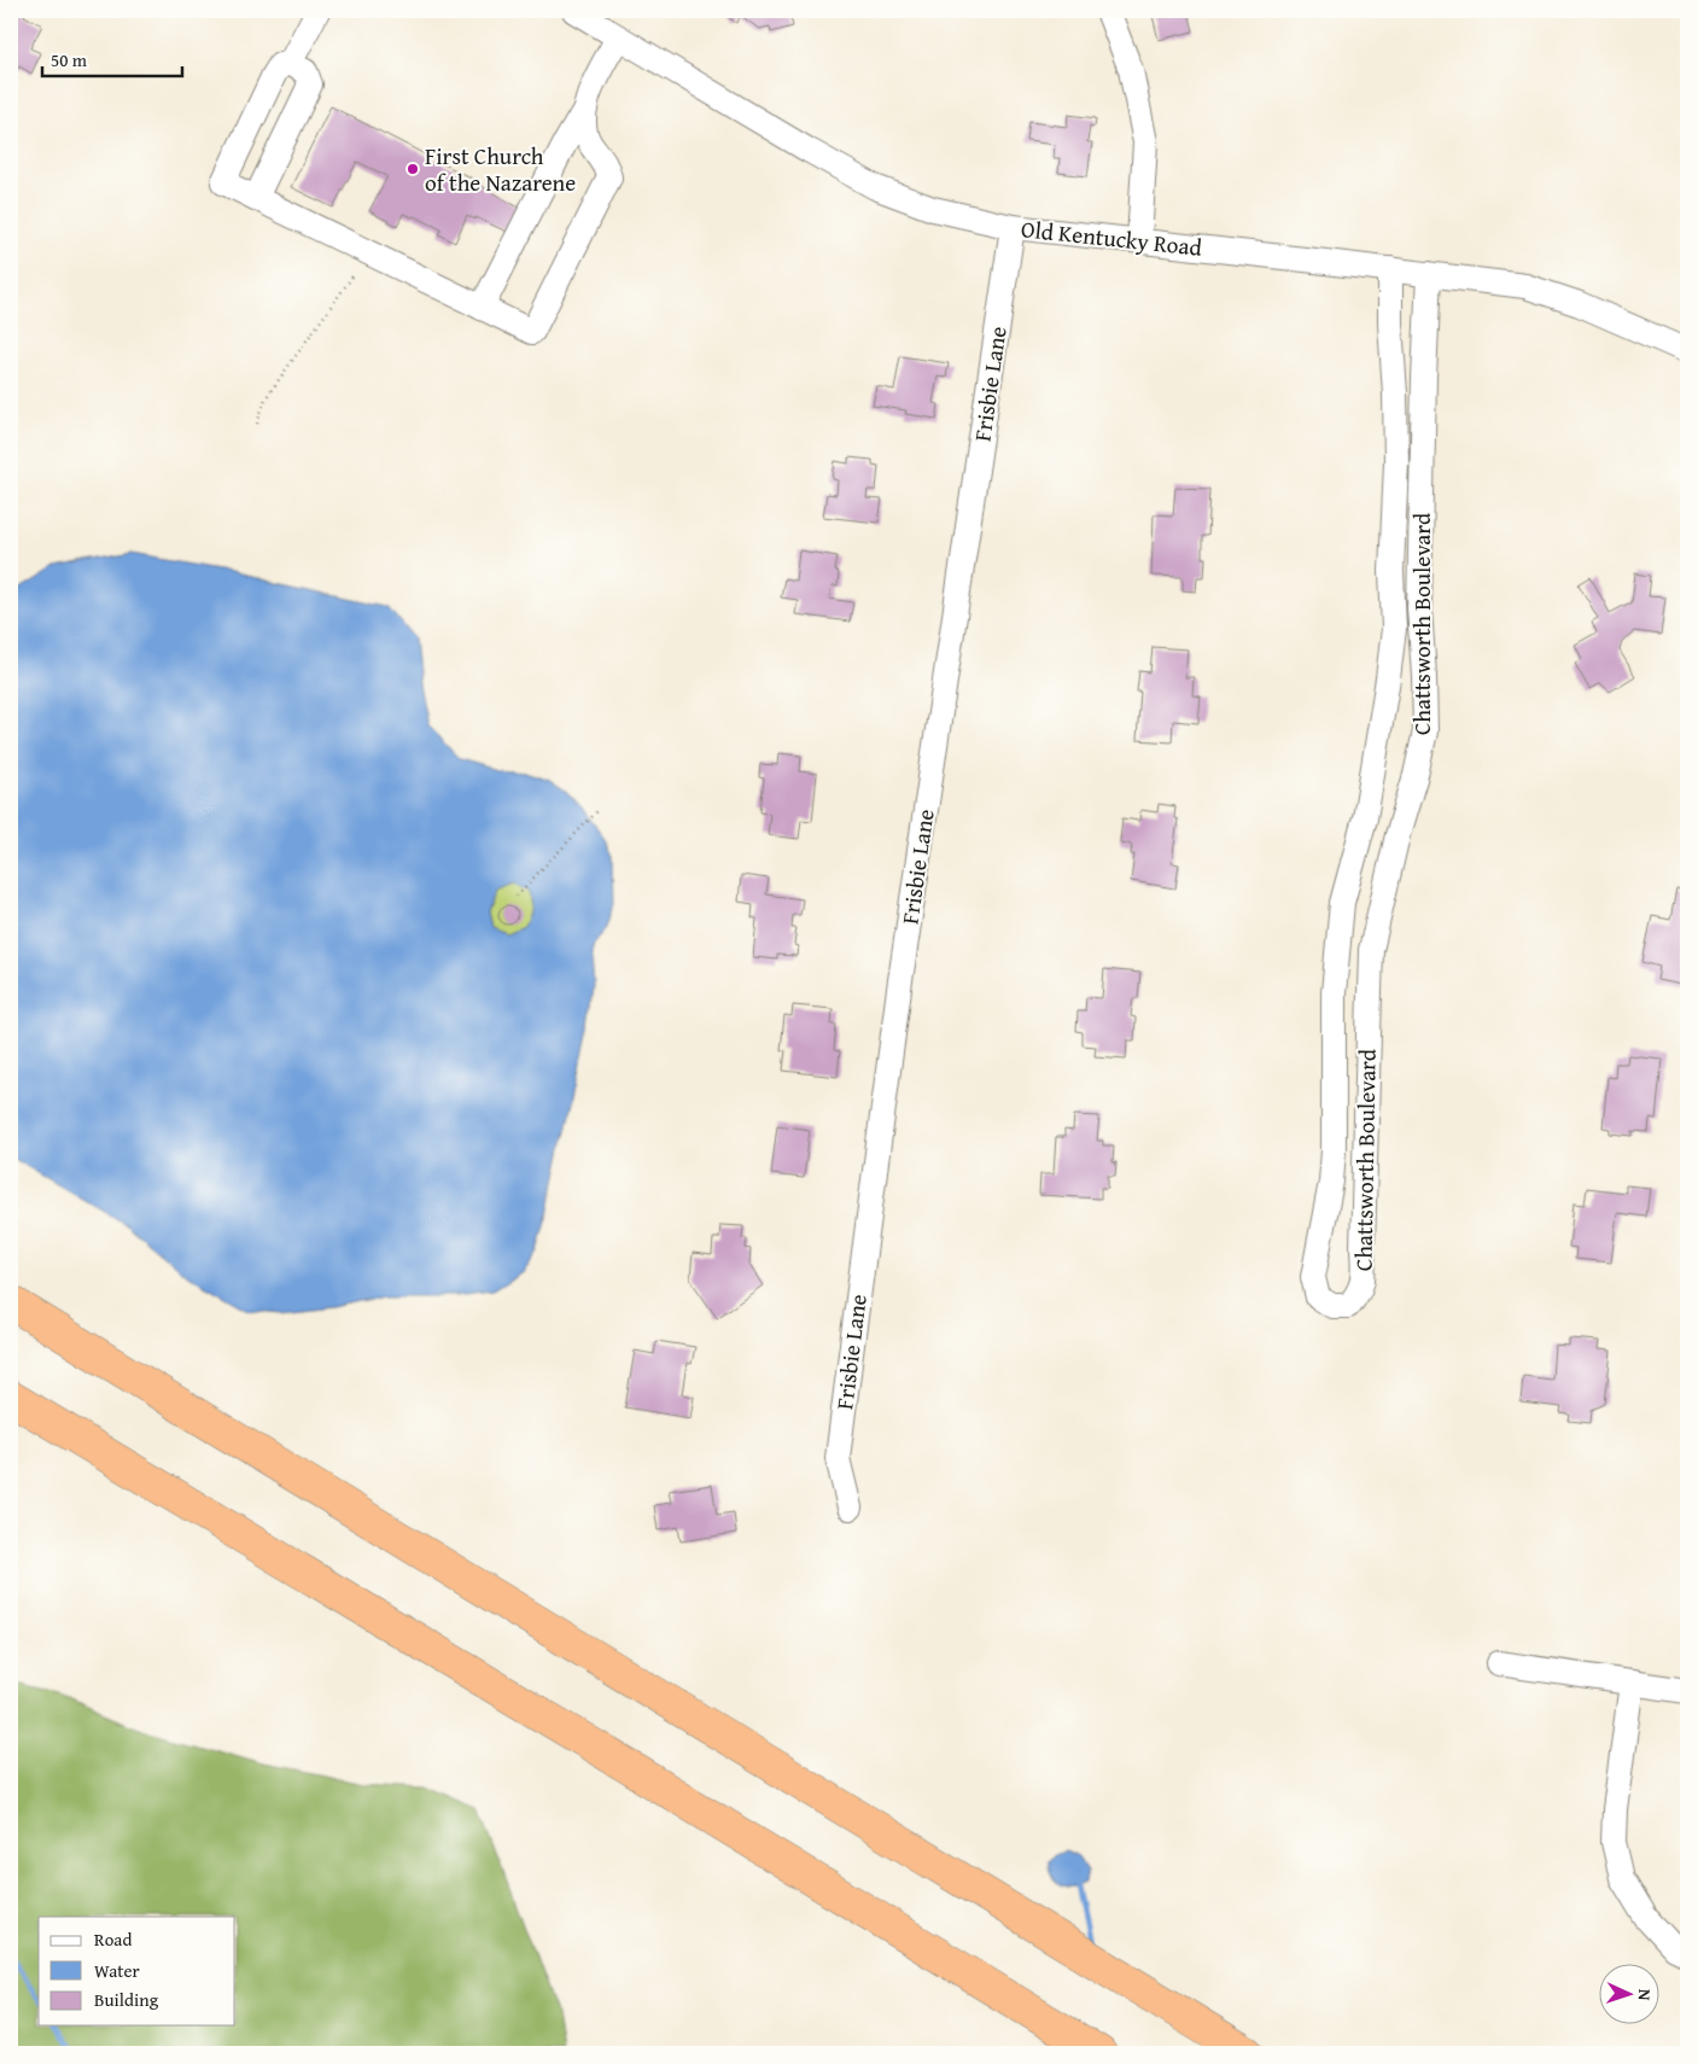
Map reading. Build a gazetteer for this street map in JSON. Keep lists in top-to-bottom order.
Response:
{
  "streets": {
    "street": ["Old Kentucky Road", "Frisbie Lane", "Chattsworth Boulevard"]
  },
  "crossings": [
    ["Old Kentucky Road", "Frisbie Lane"],
    ["Old Kentucky Road", "Chattsworth Boulevard"]
  ],
  "places": ["First Church of the Nazarene"],
  "legend": ["Road", "Water", "Building"],
  "scale_bar": "50 m",
  "north": "right"
}
